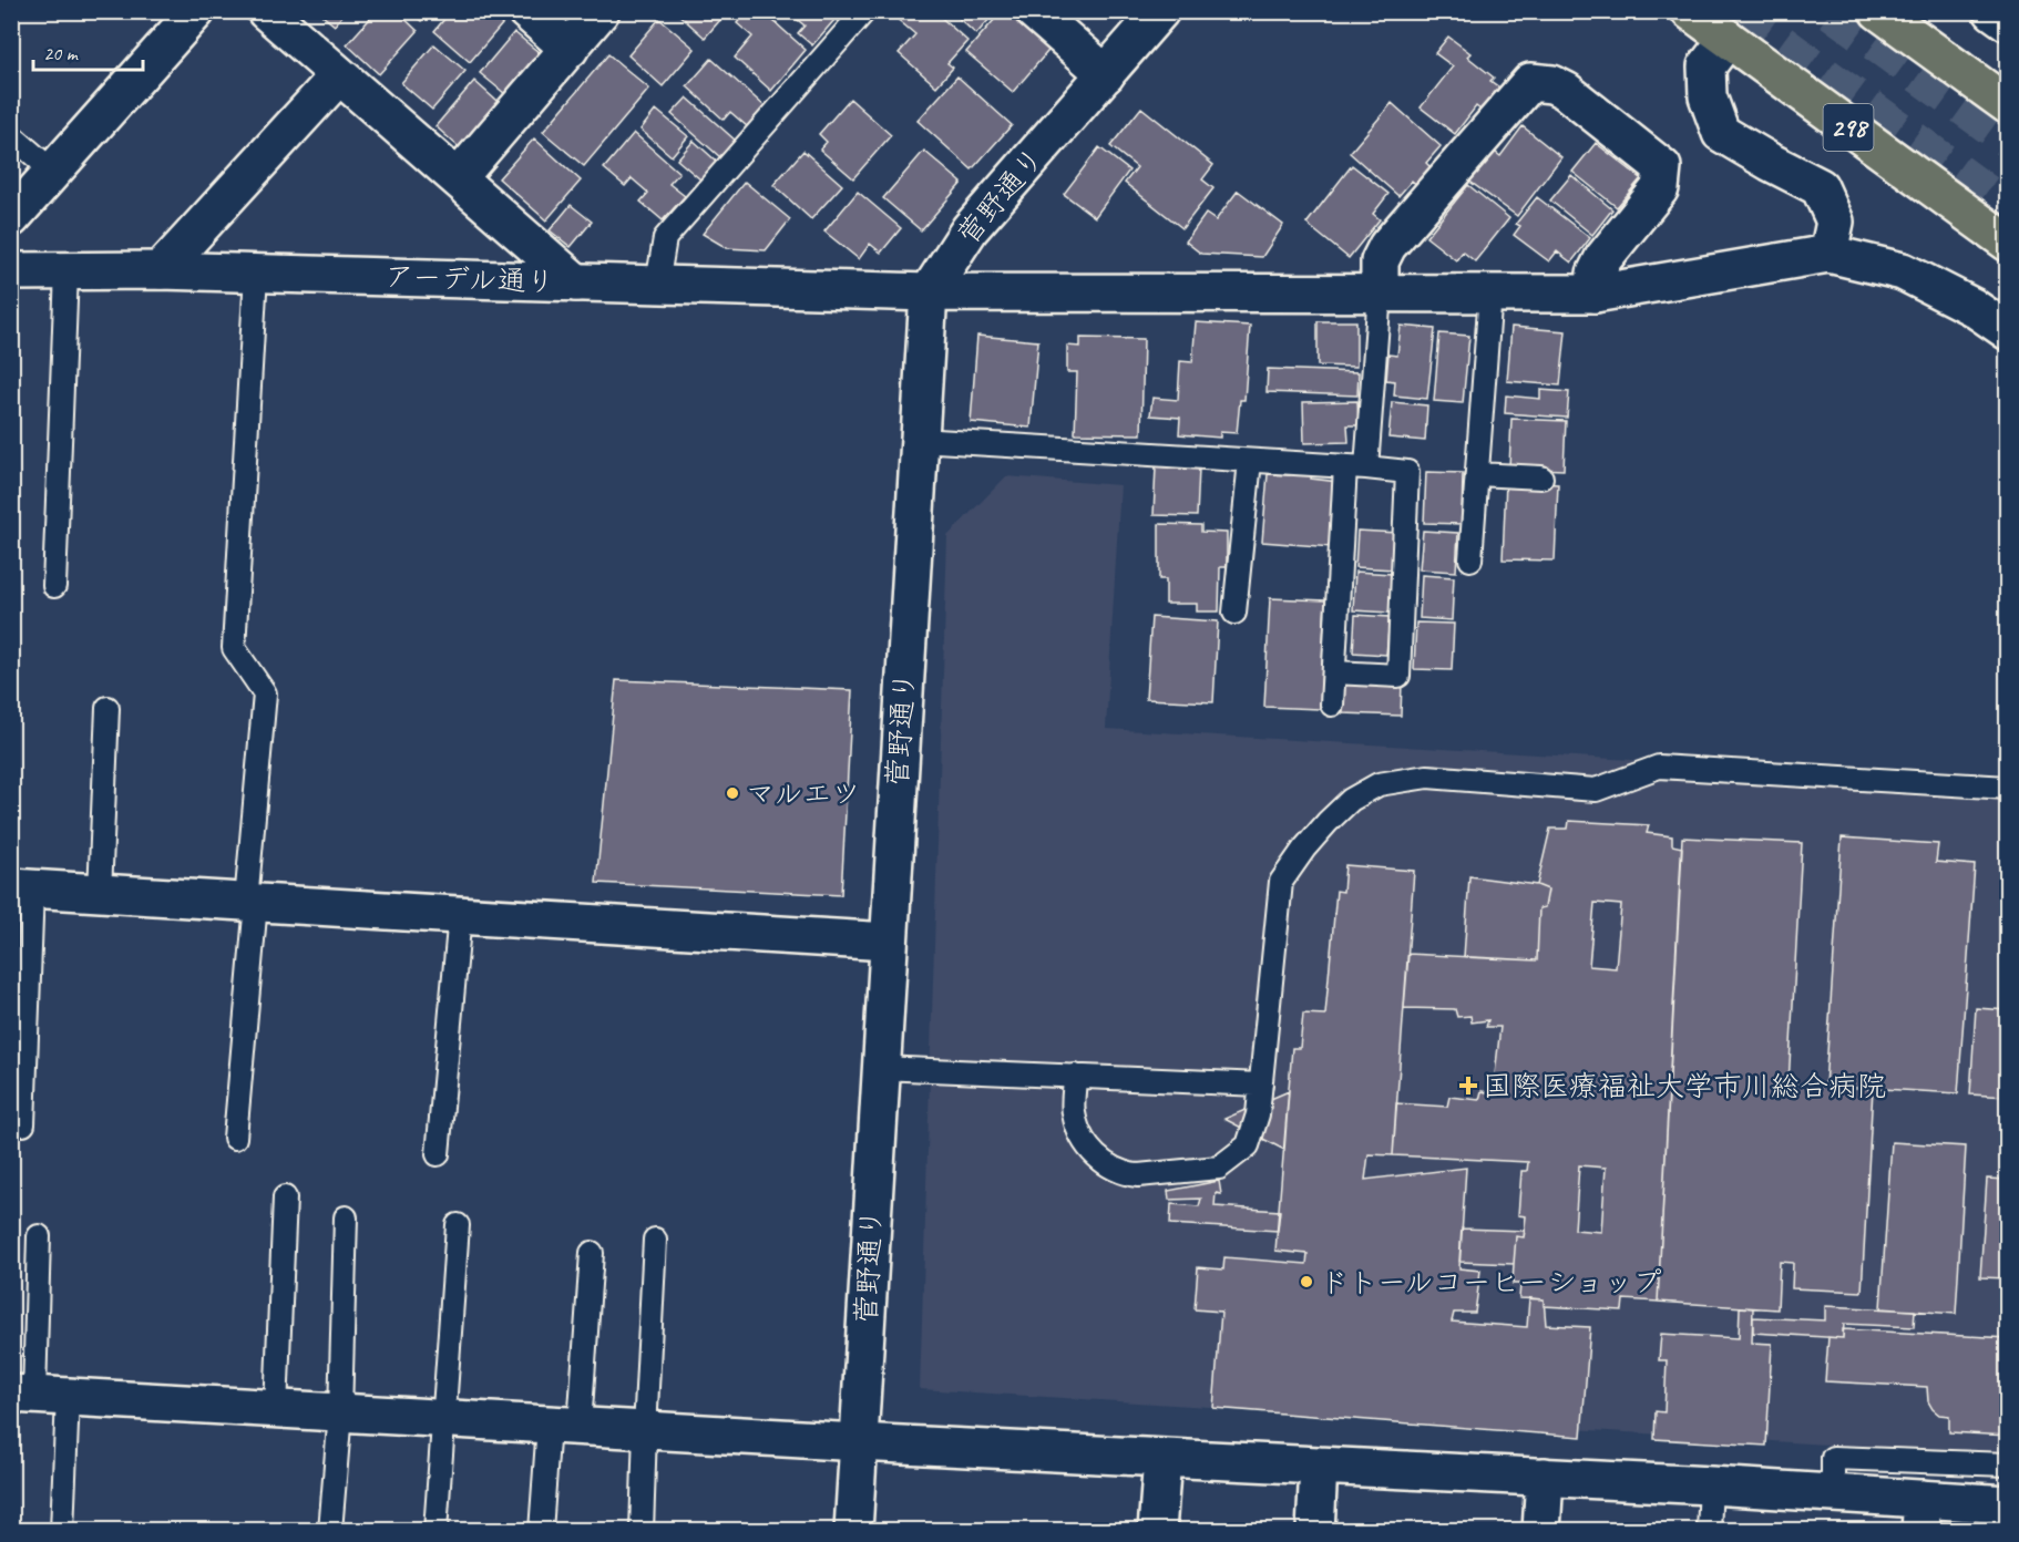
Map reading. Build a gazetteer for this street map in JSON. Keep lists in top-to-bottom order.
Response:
{
  "streets": {
    "highway": ["298"],
    "street": ["菅野通り", "アーデル通り"]
  },
  "crossings": [
    ["菅野通り", "アーデル通り"]
  ],
  "places": {
    "other": ["マルエツ", "ドトールコーヒーショップ"],
    "health": ["国際医療福祉大学市川総合病院"]
  },
  "scale_bar": "20 m"
}
